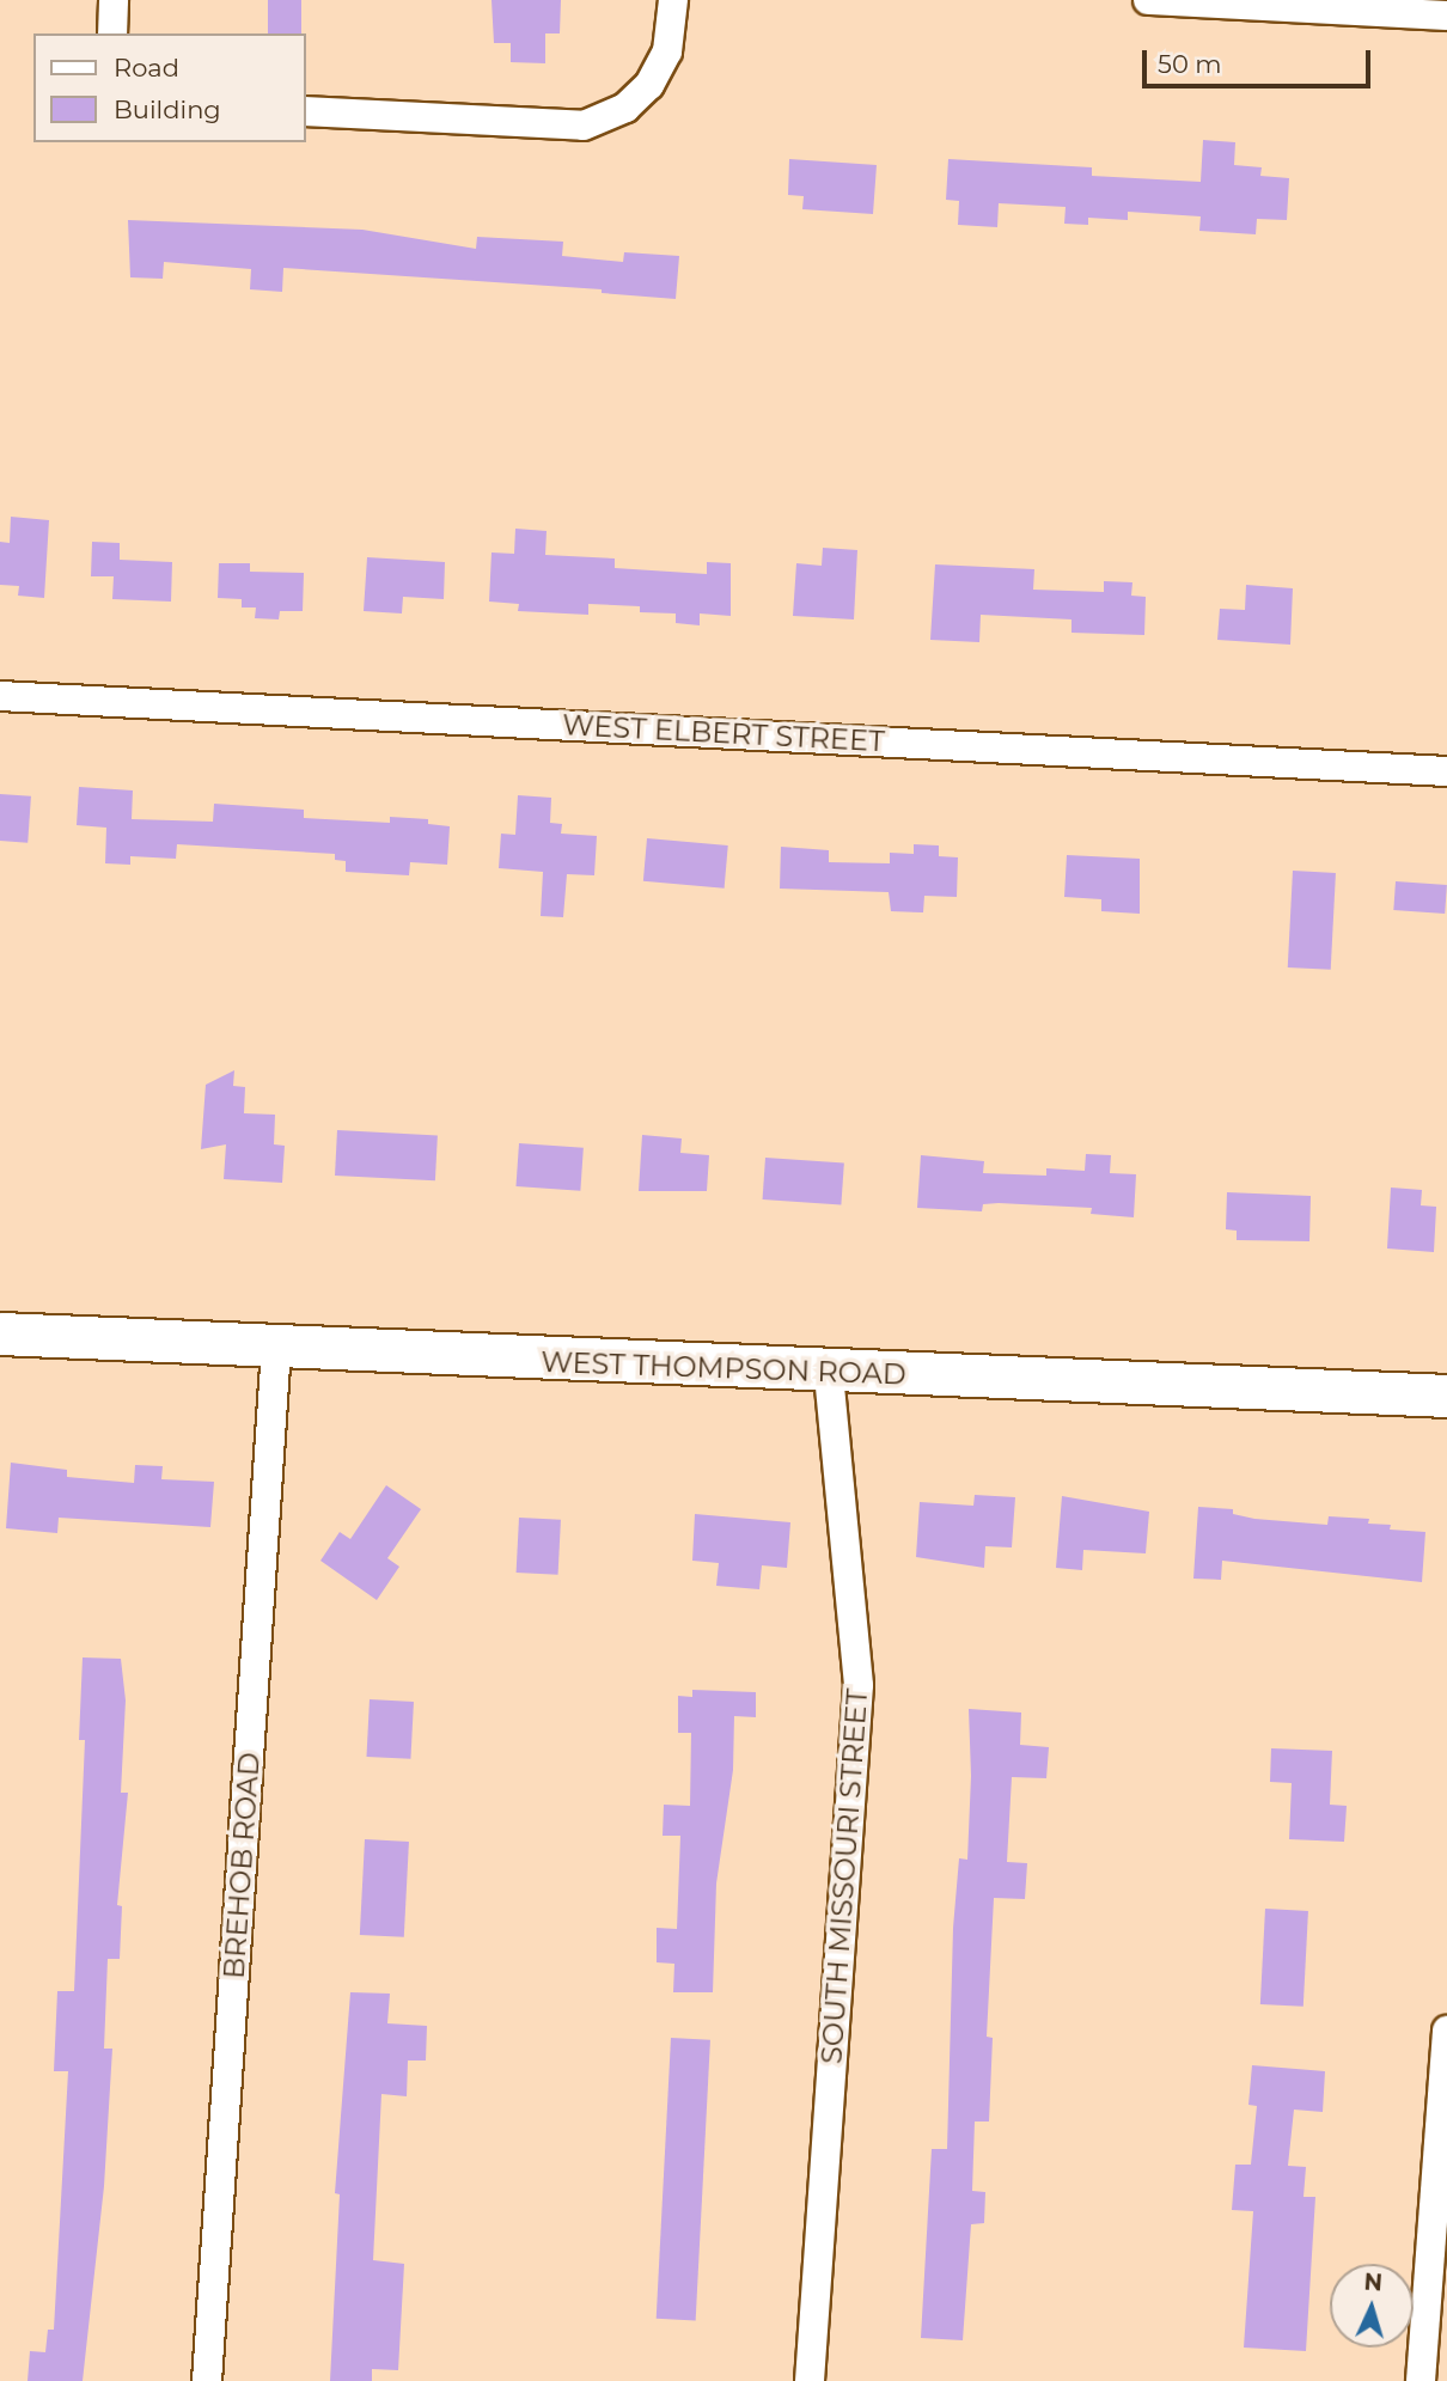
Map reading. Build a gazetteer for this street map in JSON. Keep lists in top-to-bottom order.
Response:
{
  "streets": {
    "main road": ["WEST THOMPSON ROAD"],
    "street": ["WEST ELBERT STREET", "BREHOB ROAD", "SOUTH MISSOURI STREET"]
  },
  "crossings": [
    ["WEST THOMPSON ROAD", "BREHOB ROAD"],
    ["WEST THOMPSON ROAD", "SOUTH MISSOURI STREET"]
  ],
  "legend": ["Road", "Building"],
  "scale_bar": "50 m",
  "north": "top"
}
